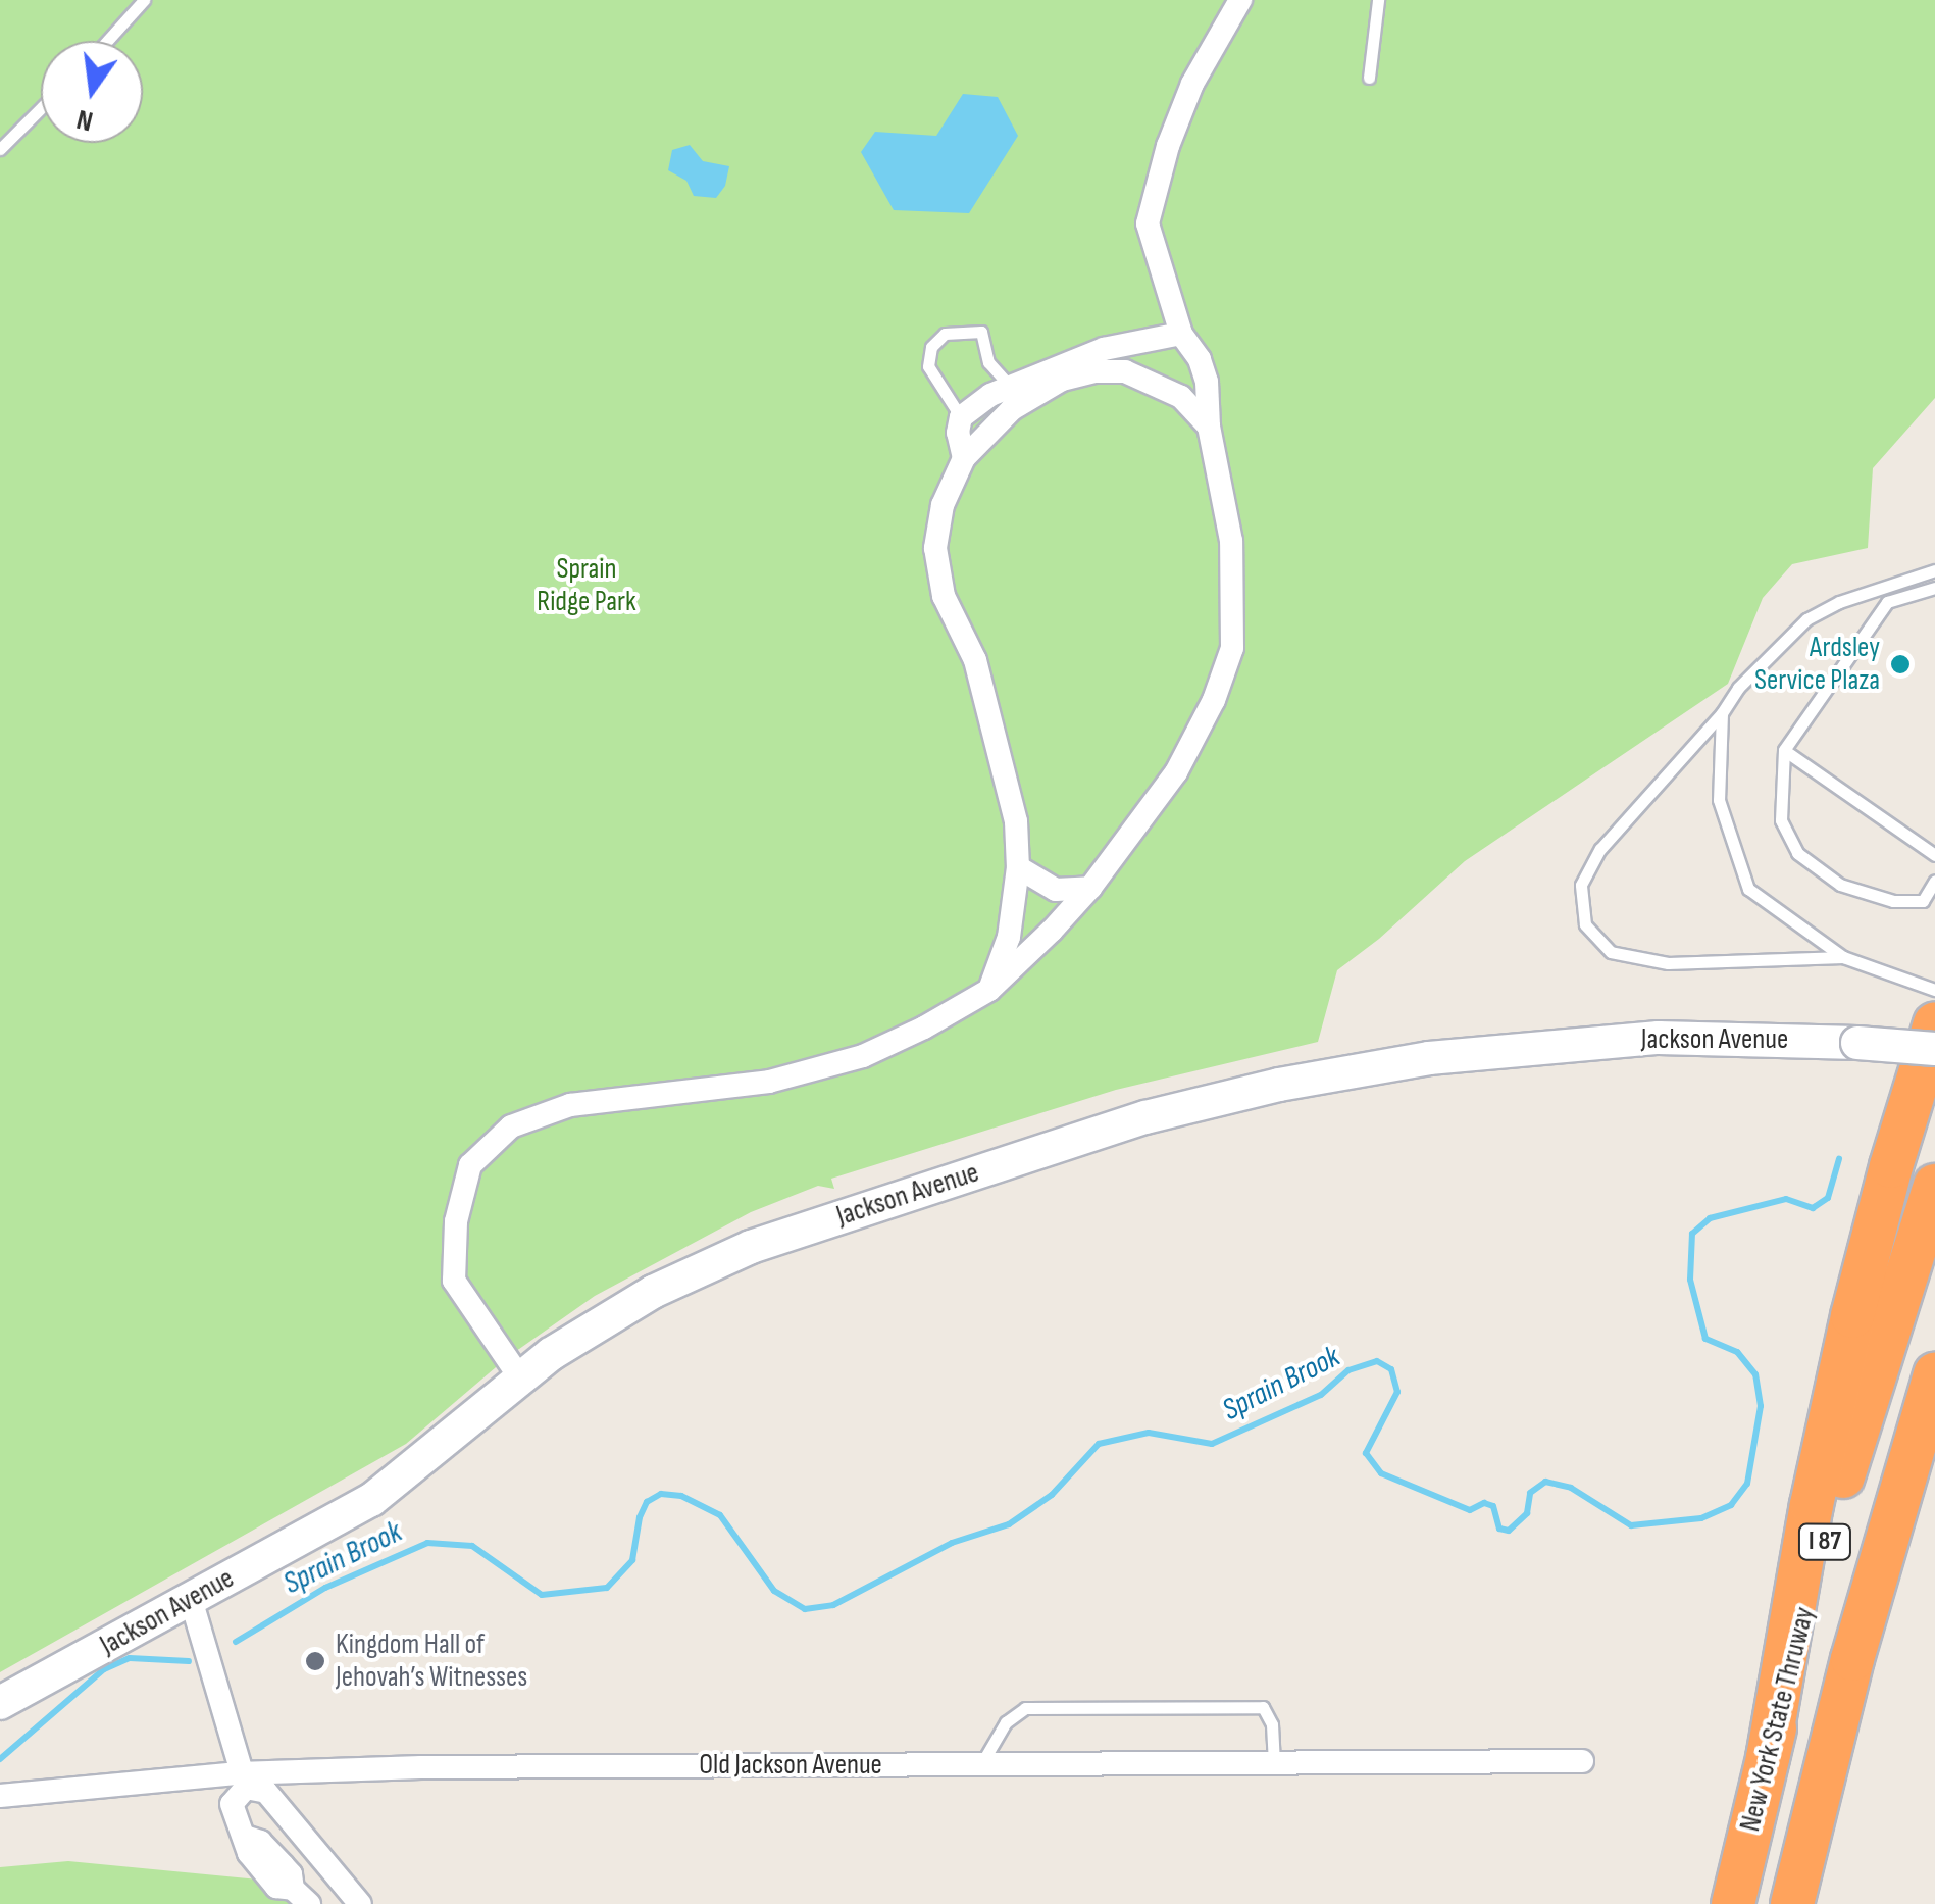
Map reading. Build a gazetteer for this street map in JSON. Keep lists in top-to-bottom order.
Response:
{
  "streets": {
    "highway": ["I 87", "New York State Thruway"],
    "main road": ["Jackson Avenue"],
    "street": ["Old Jackson Avenue"]
  },
  "water": ["Sprain Brook"],
  "parks": ["Sprain Ridge Park"],
  "places": ["Ardsley Service Plaza", "Kingdom Hall of Jehovah’s Witnesses"],
  "north": "bottom"
}
